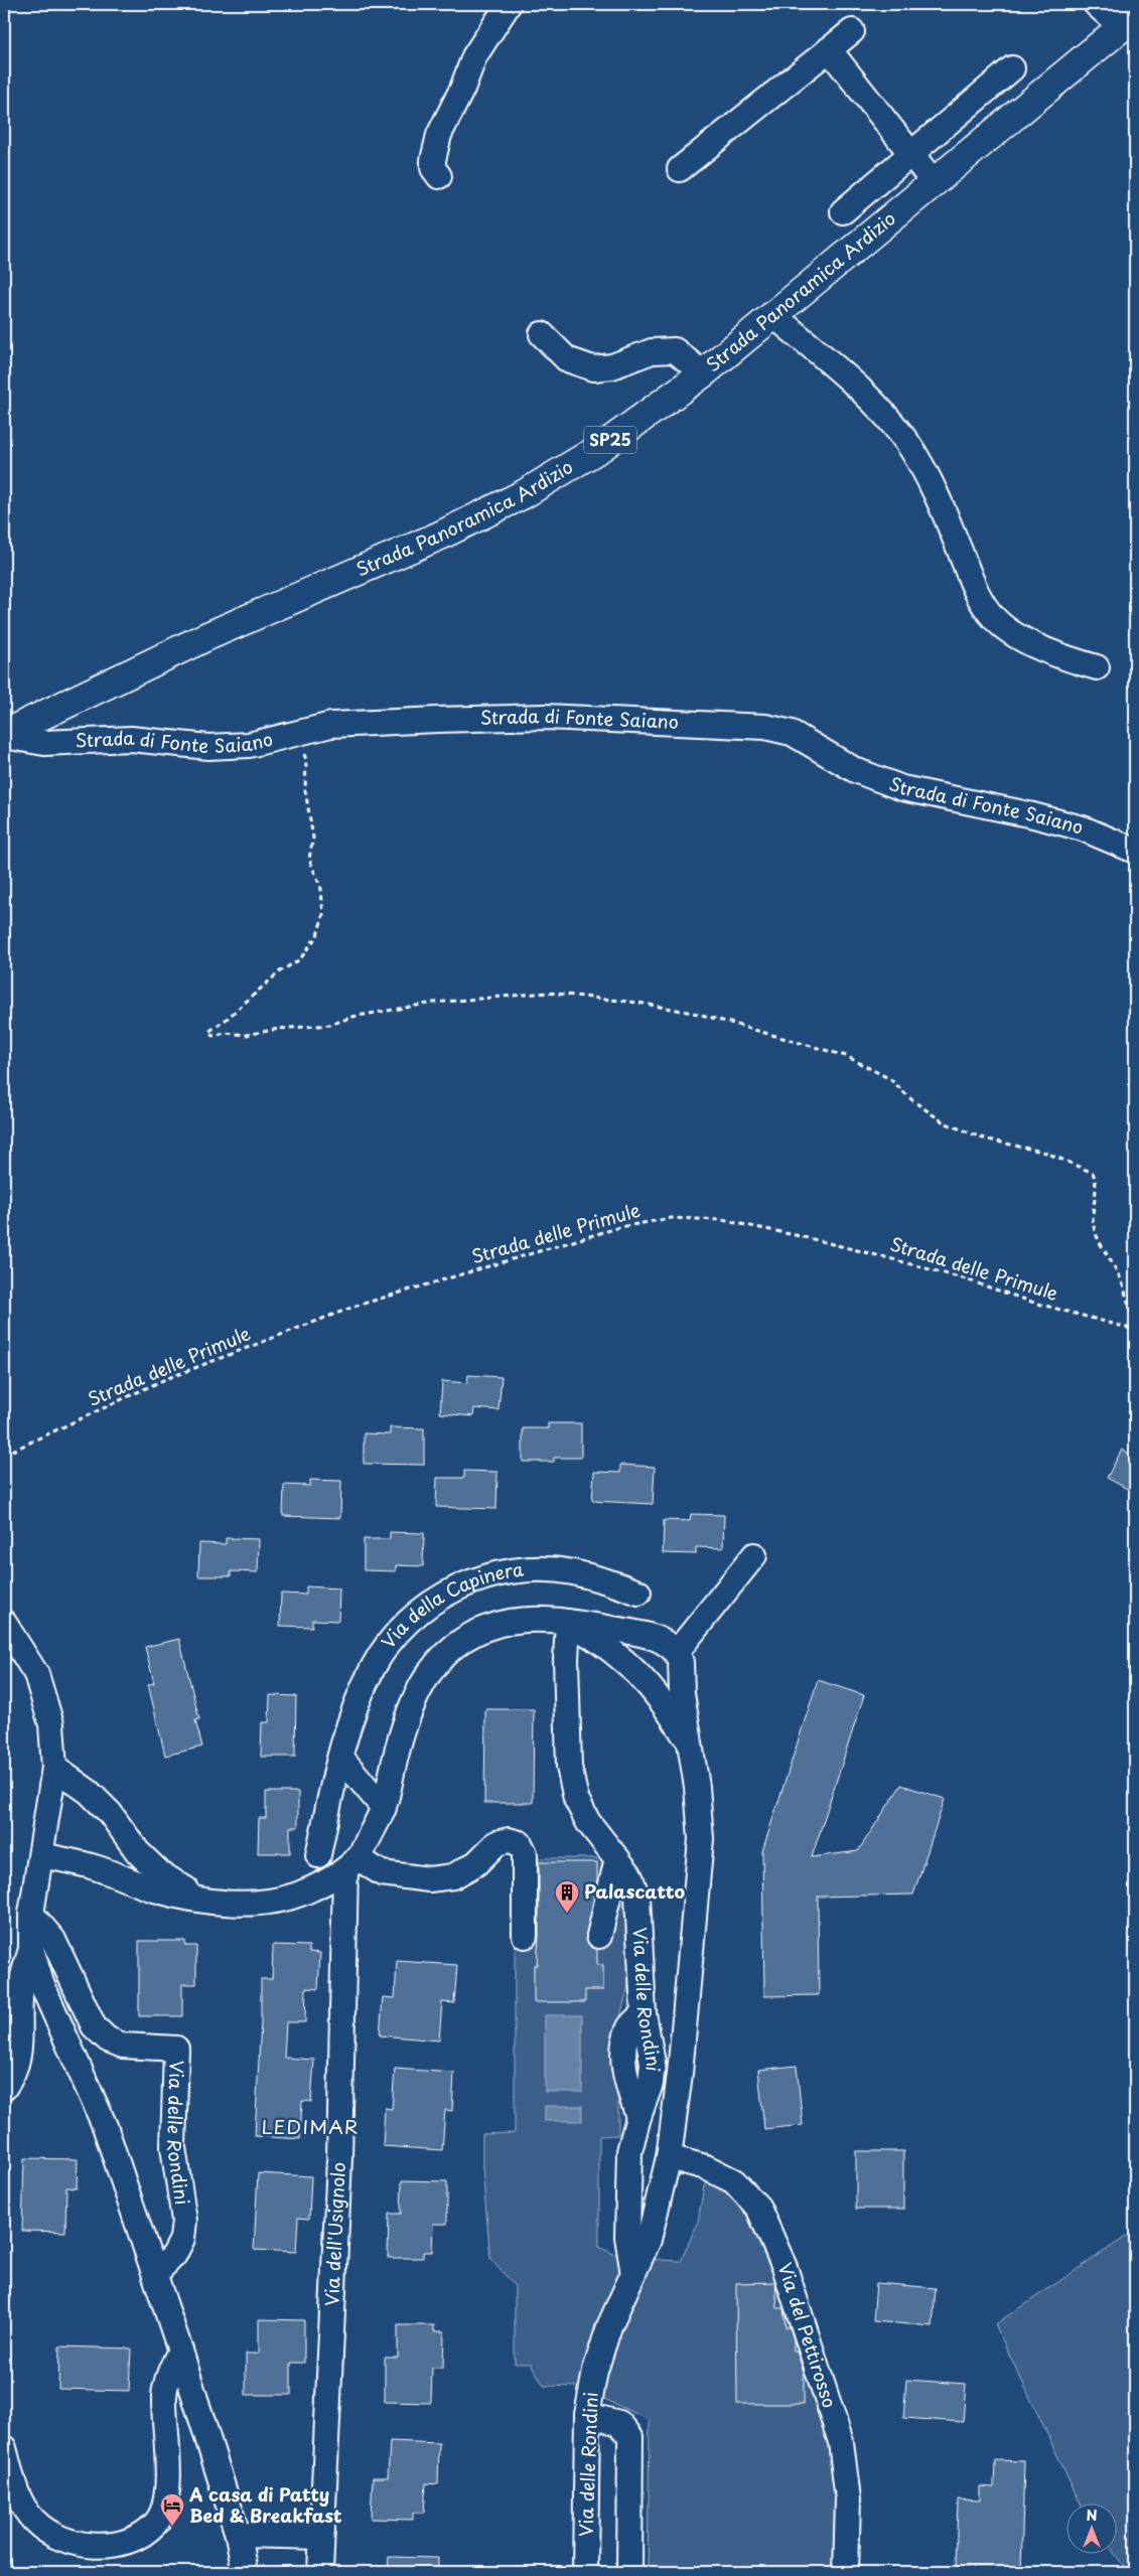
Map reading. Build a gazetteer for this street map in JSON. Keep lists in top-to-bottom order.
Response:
{
  "streets": {
    "main road": ["Strada Panoramica Ardizio", "SP25"],
    "street": [
      "Strada di Fonte Saiano",
      "Via della Capinera",
      "Via delle Rondini",
      "Via dell'Usignolo",
      "Via del Pettirosso"
    ],
    "path": ["Strada delle Primule"]
  },
  "crossings": [
    ["Strada Panoramica Ardizio", "Strada di Fonte Saiano"],
    ["Via della Capinera", "Via delle Rondini"],
    ["Via della Capinera", "Via dell'Usignolo"],
    ["Via delle Rondini", "Via del Pettirosso"]
  ],
  "districts": ["LEDIMAR"],
  "places": {
    "building": ["Palascatto"],
    "hotel": ["A casa di Patty Bed & Breakfast"]
  },
  "north": "top"
}
